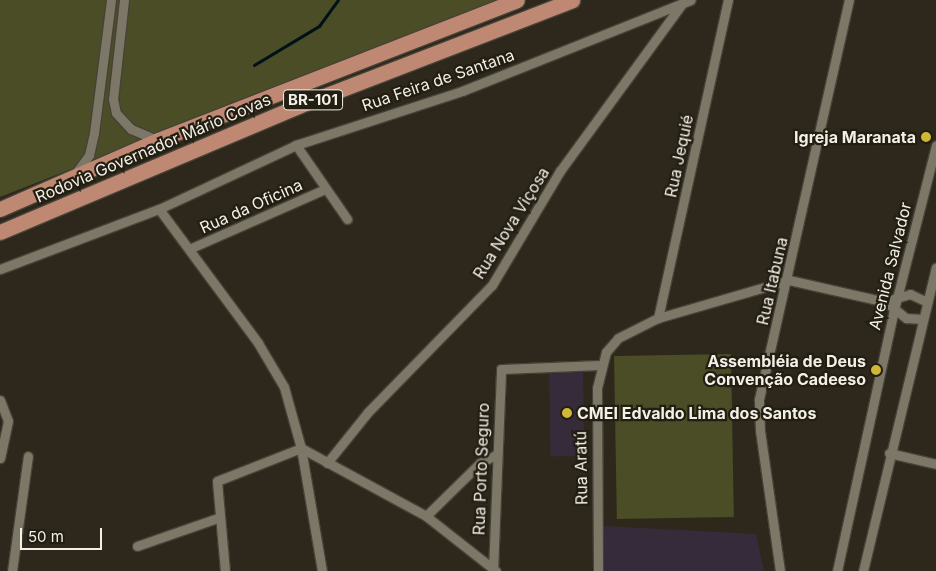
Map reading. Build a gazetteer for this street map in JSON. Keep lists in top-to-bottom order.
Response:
{
  "streets": {
    "main road": ["BR-101", "Rodovia Governador Mário Covas"],
    "street": [
      "Rua Feira de Santana",
      "Rua Jequié",
      "Rua da Oficina",
      "Rua Nova Viçosa",
      "Avenida Salvador",
      "Rua Itabuna",
      "Rua Aratú",
      "Rua Porto Seguro"
    ]
  },
  "crossings": [
    ["Rua Feira de Santana", "Rua Nova Viçosa"],
    ["Rua Jequié", "Rua Aratú"],
    ["Rua Itabuna", "Rua Aratú"],
    ["Rua Aratú", "Rua Porto Seguro"]
  ],
  "places": ["Igreja Maranata", "Assembléia de Deus Convenção Cadeeso", "CMEI Edvaldo Lima dos Santos"],
  "scale_bar": "50 m"
}
